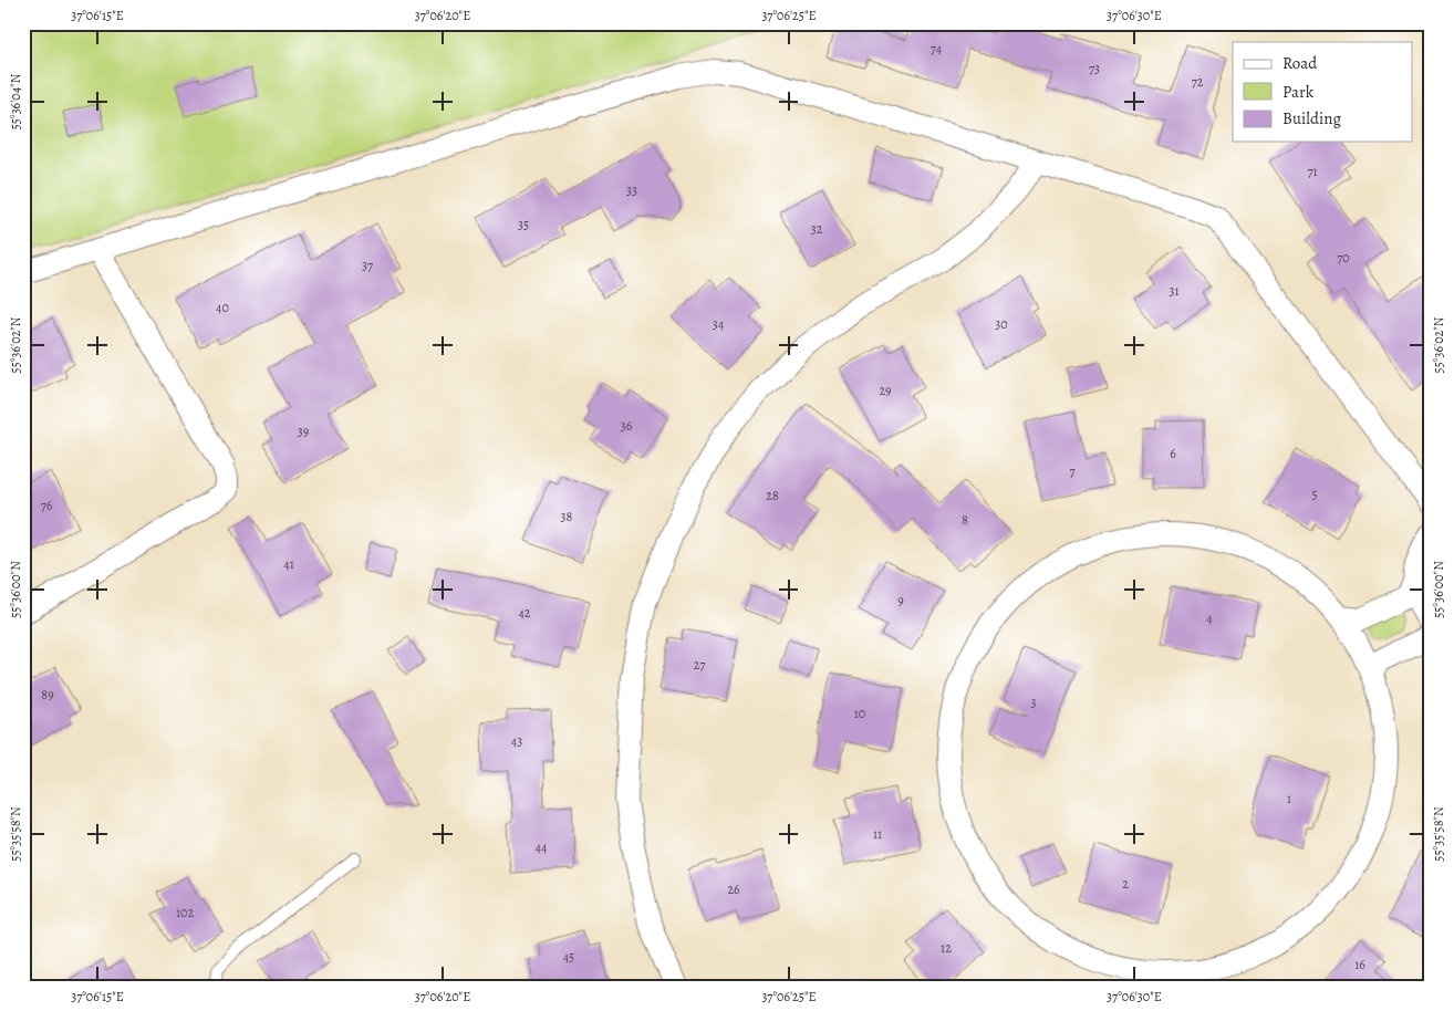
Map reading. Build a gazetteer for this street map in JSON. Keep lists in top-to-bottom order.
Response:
{
  "house_numbers": [
    "74",
    "73",
    "72",
    "71",
    "33",
    "35",
    "32",
    "70",
    "37",
    "31",
    "40",
    "34",
    "30",
    "29",
    "36",
    "39",
    "6",
    "7",
    "5",
    "28",
    "76",
    "38",
    "8",
    "41",
    "9",
    "42",
    "4",
    "27",
    "89",
    "3",
    "10",
    "43",
    "1",
    "11",
    "44",
    "2",
    "26",
    "102",
    "12",
    "45",
    "16"
  ],
  "legend": ["Road", "Park", "Building"],
  "coordinates": [
    "37°06'15\"E",
    "37°06'20\"E",
    "37°06'25\"E",
    "37°06'30\"E",
    "55°36'04\"N",
    "55°36'02\"N",
    "55°36'00\"N",
    "55°35'58\"N"
  ]
}
